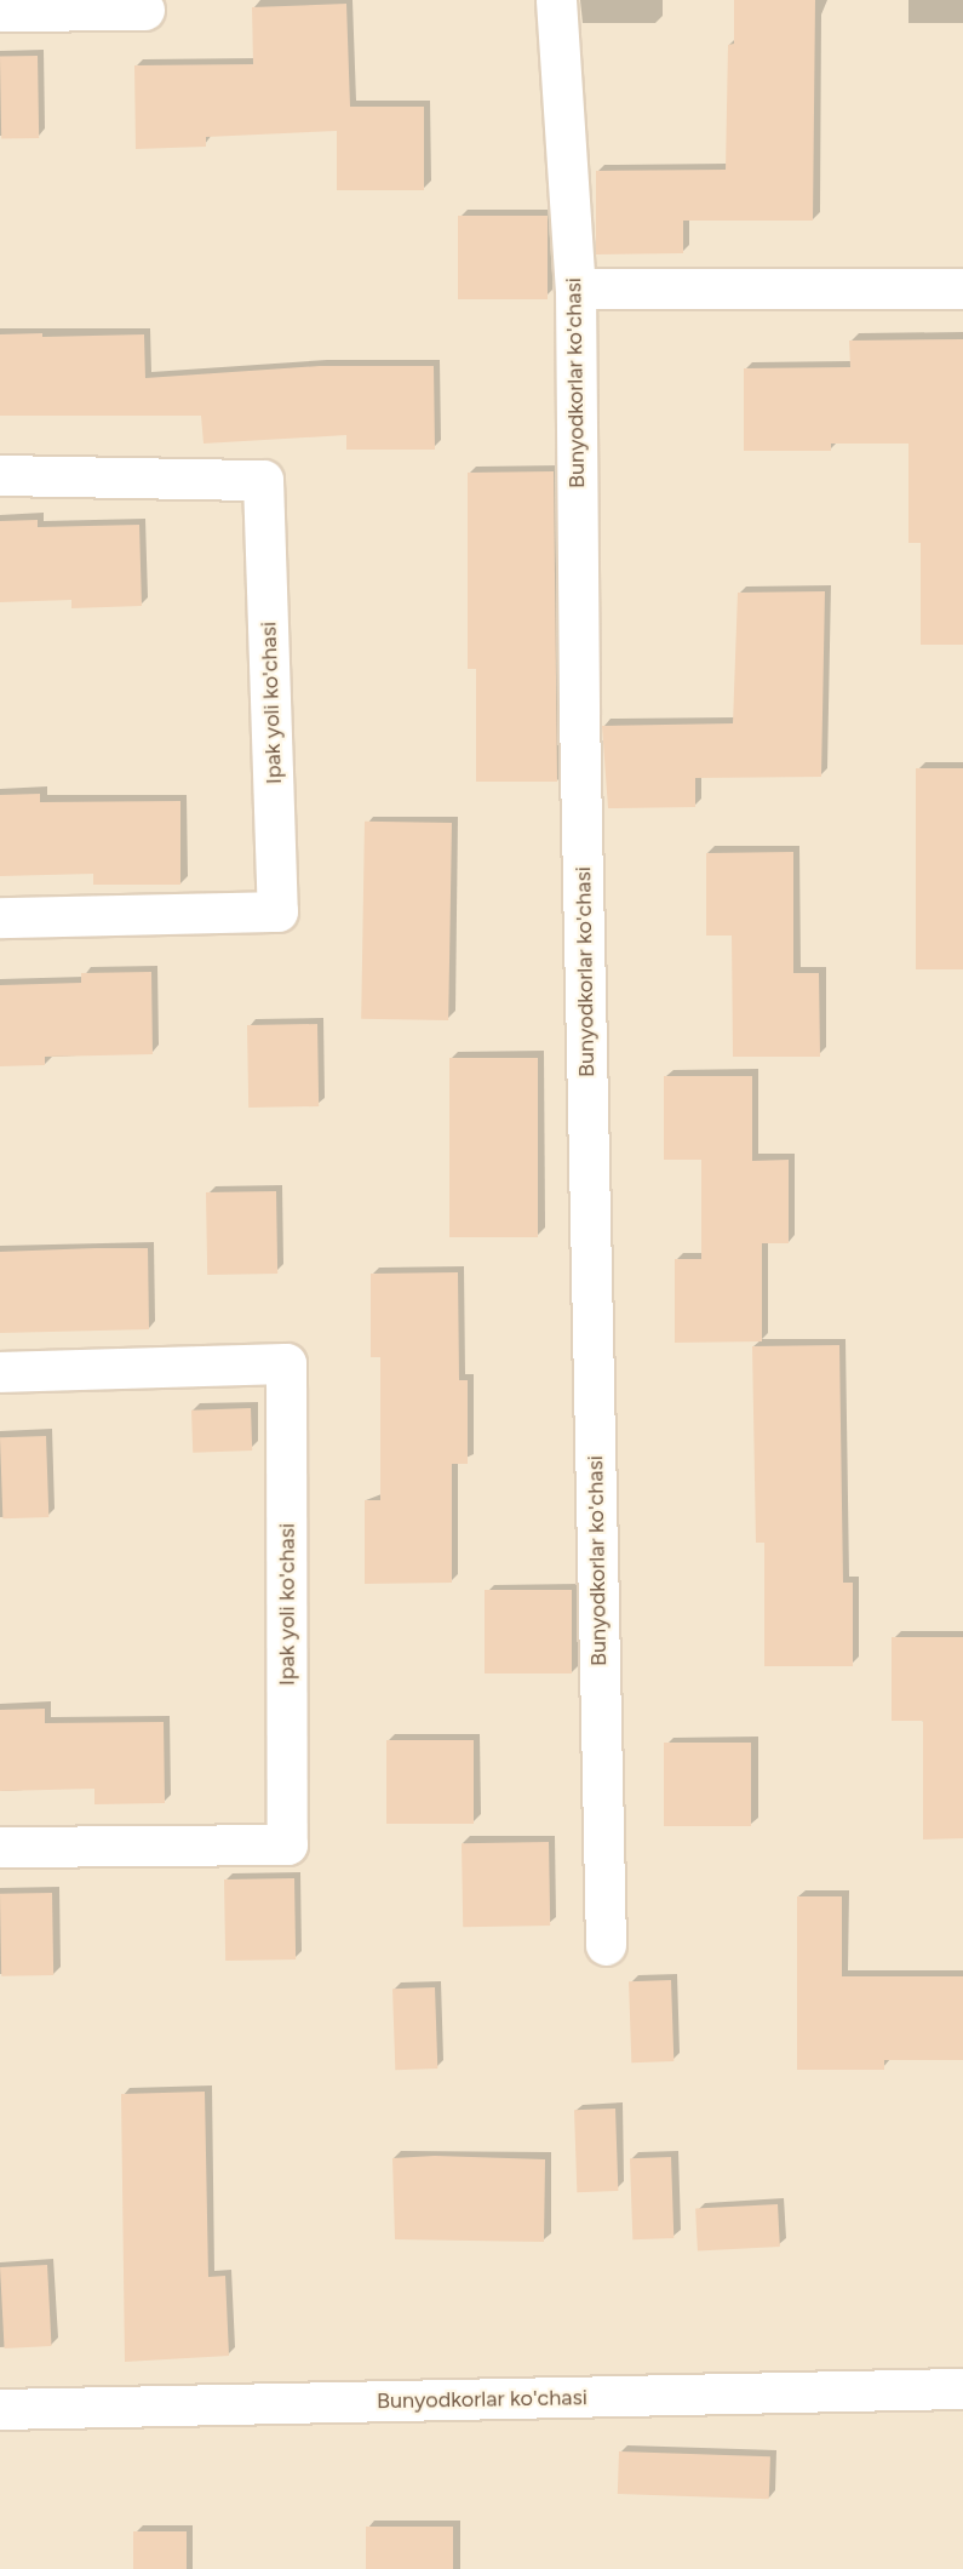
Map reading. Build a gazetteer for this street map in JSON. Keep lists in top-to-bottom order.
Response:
{
  "streets": {
    "street": ["Bunyodkorlar ko'chasi", "Ipak yoli ko'chasi"]
  }
}
